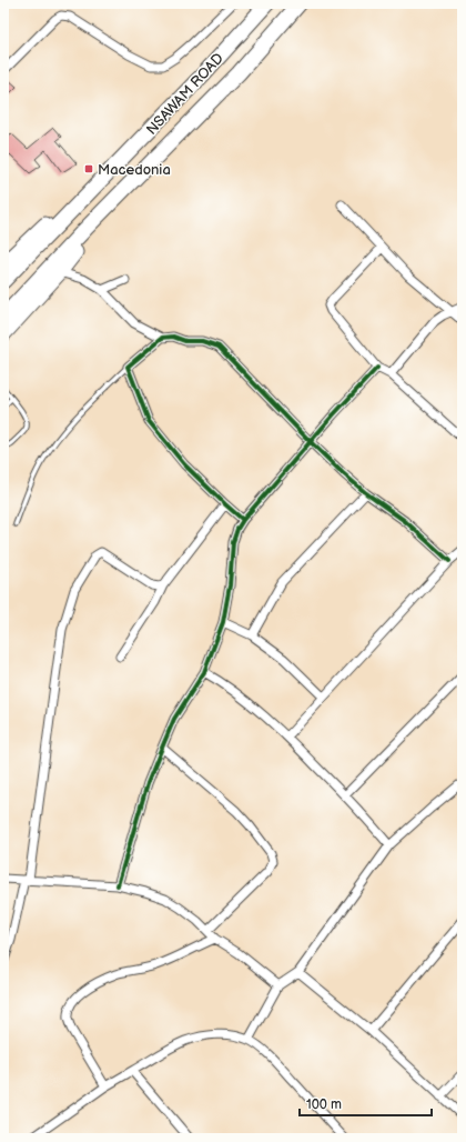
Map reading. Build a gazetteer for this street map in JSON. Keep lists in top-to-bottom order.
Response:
{
  "streets": {
    "highway": ["NSAWAM ROAD"]
  },
  "places": {
    "transit": ["Macedonia"]
  },
  "scale_bar": "100 m"
}
